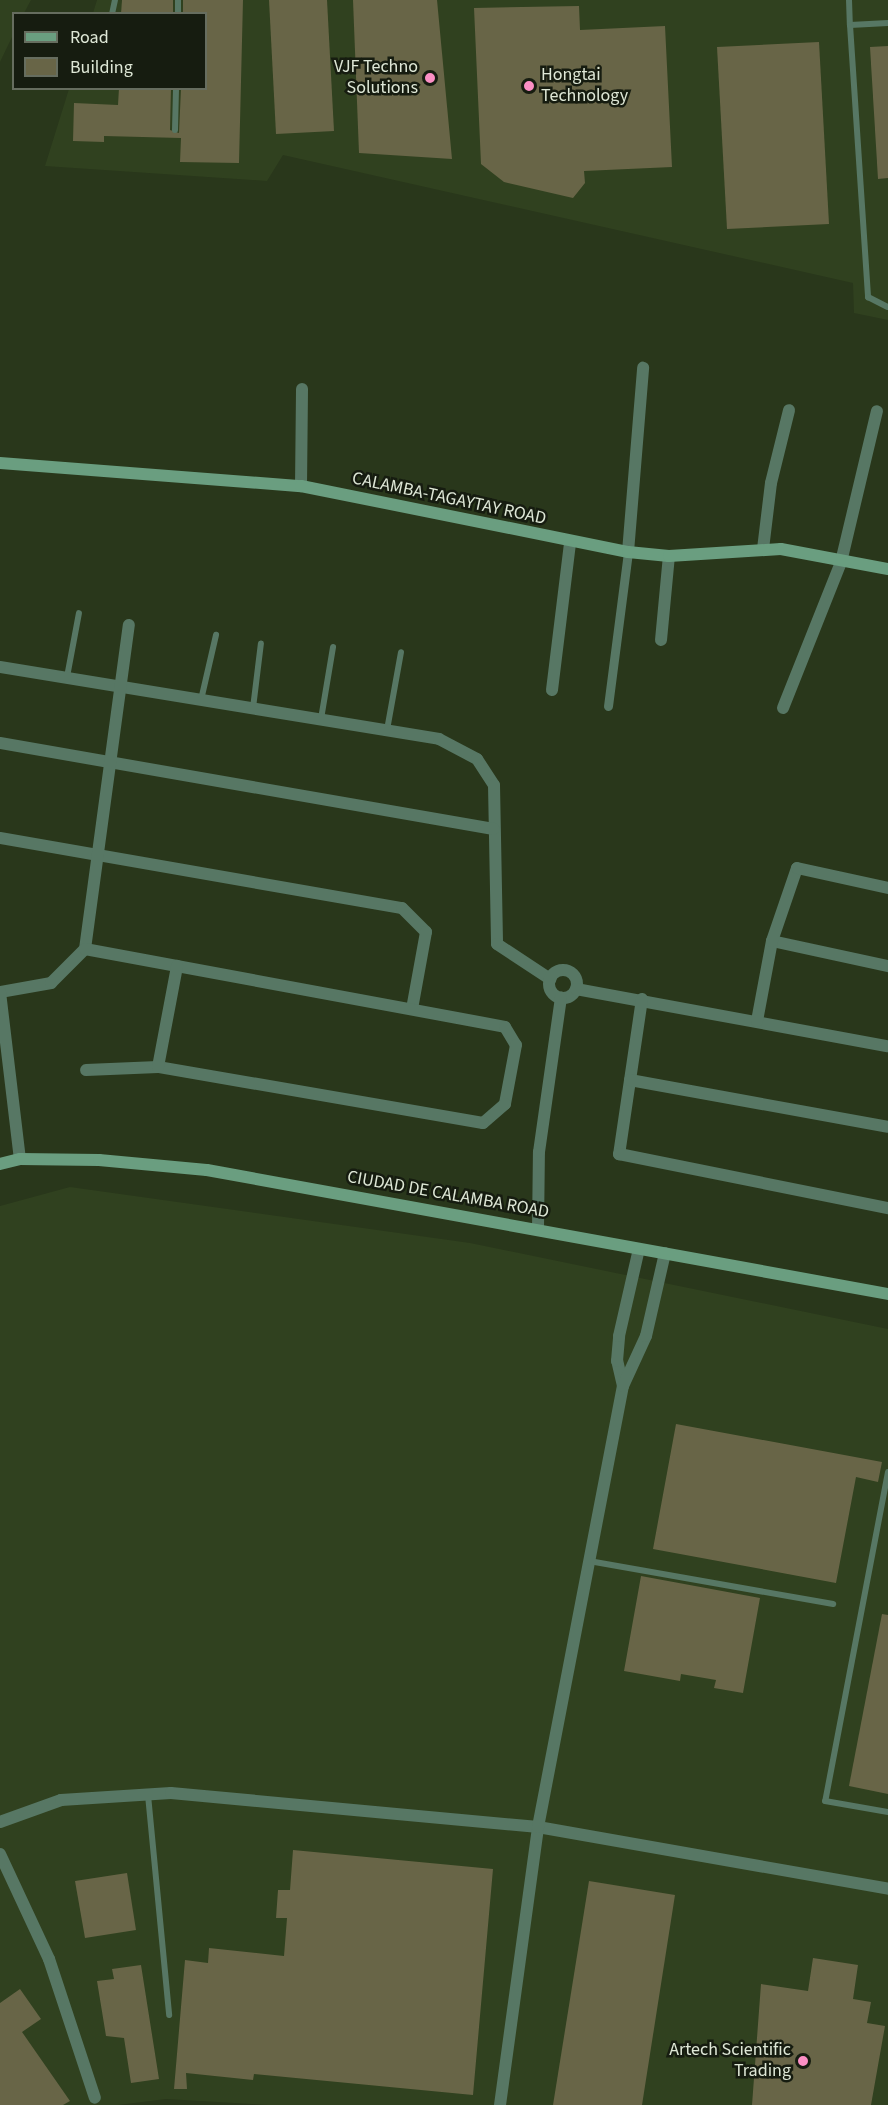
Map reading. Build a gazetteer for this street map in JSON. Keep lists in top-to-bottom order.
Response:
{
  "streets": {
    "main road": ["CALAMBA-TAGAYTAY ROAD", "CIUDAD DE CALAMBA ROAD"]
  },
  "places": ["VJF Techno Solutions", "Hongtai Technology", "Artech Scientific Trading"],
  "legend": ["Road", "Building"]
}
